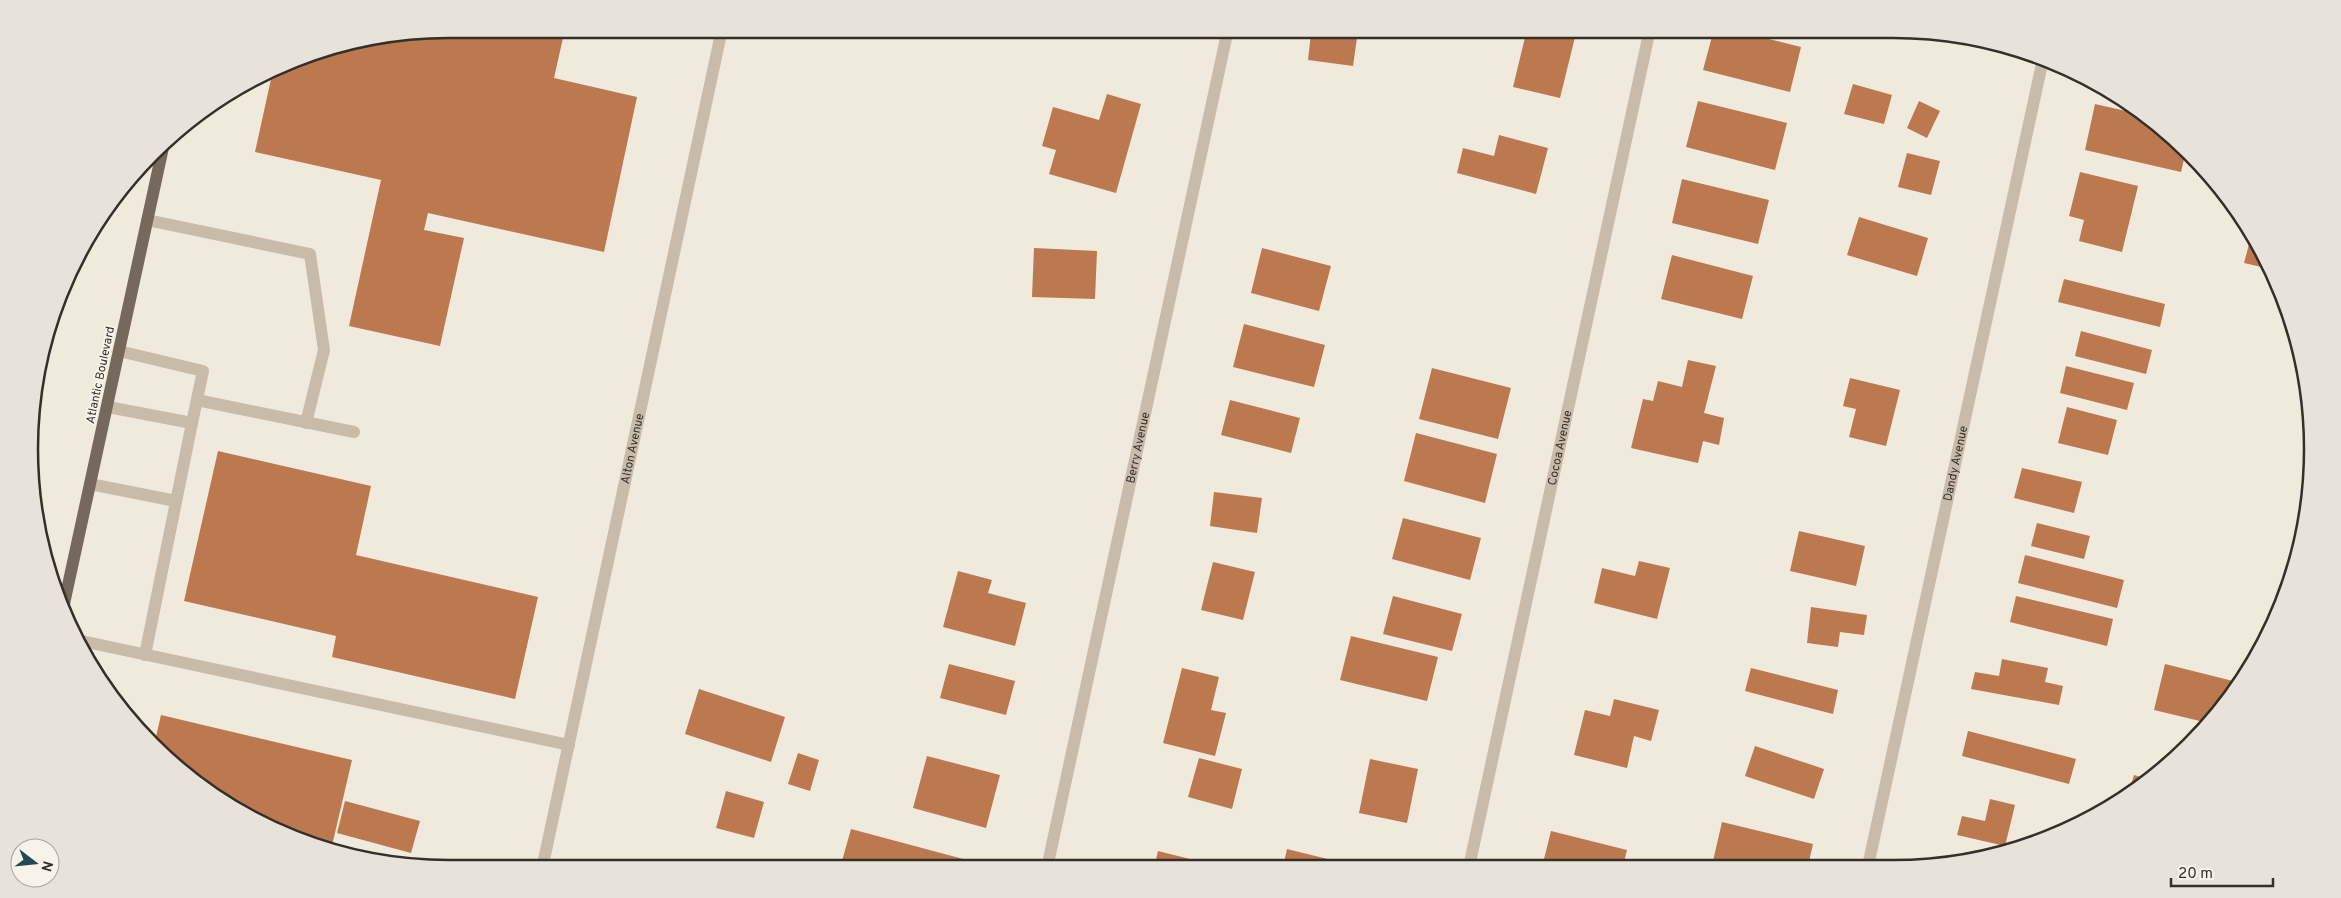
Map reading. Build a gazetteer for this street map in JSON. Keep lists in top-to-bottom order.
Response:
{
  "streets": {
    "main road": ["Atlantic Boulevard"],
    "street": [
      "Berry Avenue",
      "Cocoa Avenue",
      "Alton Avenue",
      "Dandy Avenue"
    ]
  },
  "scale_bar": "20 m",
  "north": "right"
}
